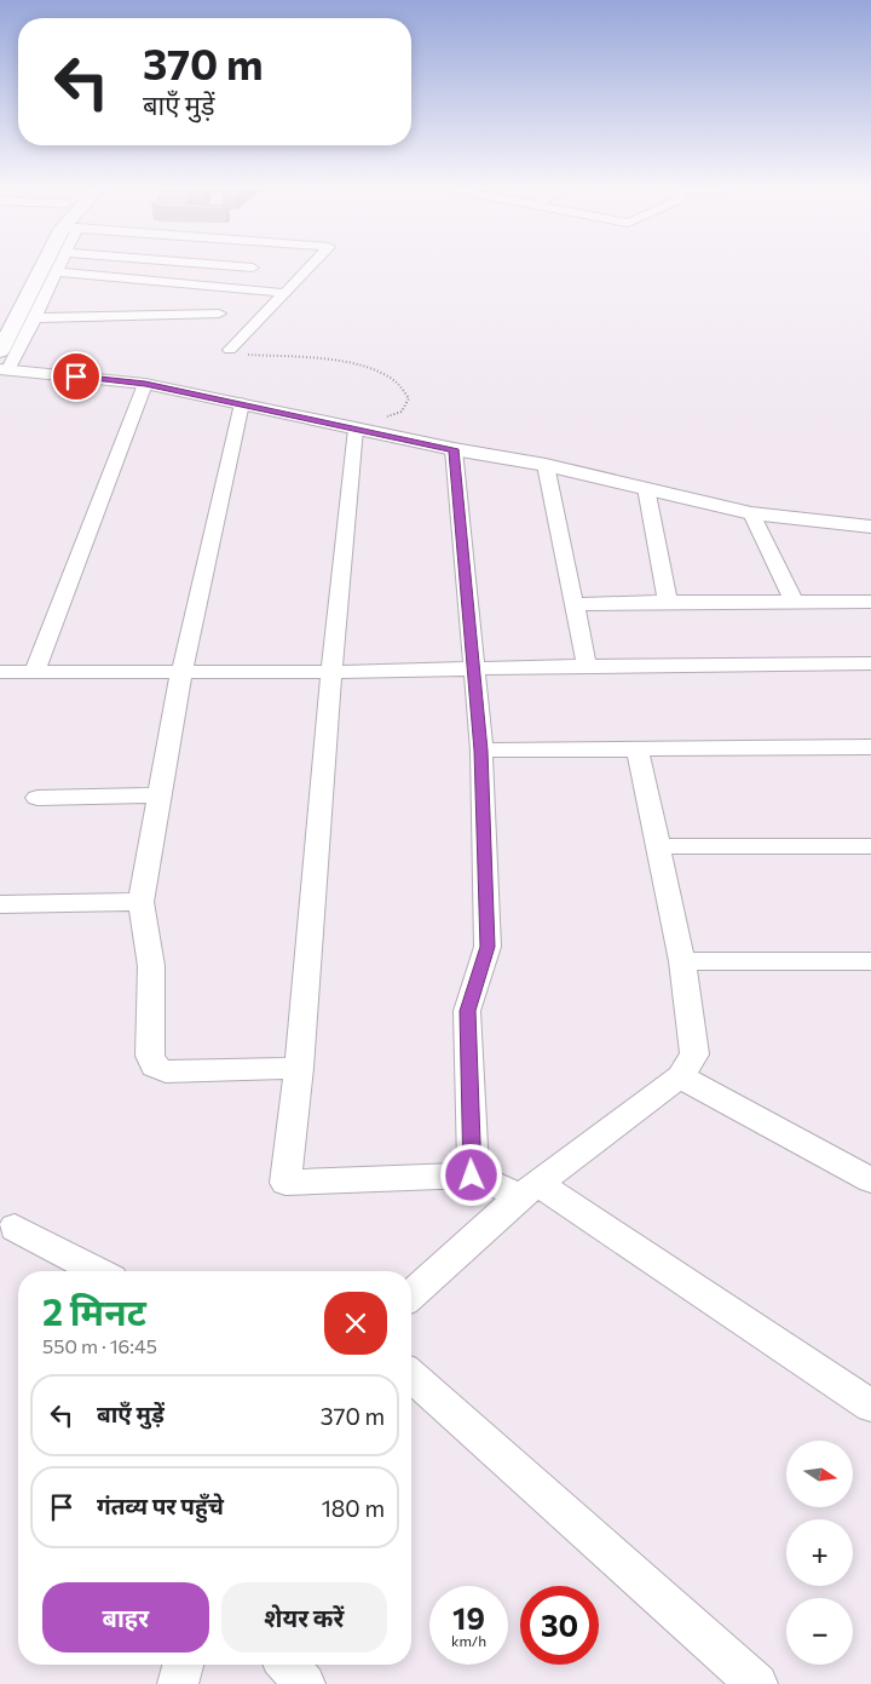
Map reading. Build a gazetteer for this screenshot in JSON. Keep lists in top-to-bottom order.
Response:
{
  "north": "right",
  "page": {
    "turn": ["370 m", "बाएँ मुड़ें"],
    "heading": ["2 मिनट", "550 m · 16:45"],
    "list": [
      {
        "name": "बाएँ मुड़ें",
        "value": "370 m"
      },
      {
        "name": "गंतव्य पर पहुँचे",
        "value": "180 m"
      }
    ],
    "map_buttons": ["+", "−"],
    "buttons": ["बाहर", "शेयर करें"],
    "speed": "19 km/h",
    "limit": "30"
  }
}
